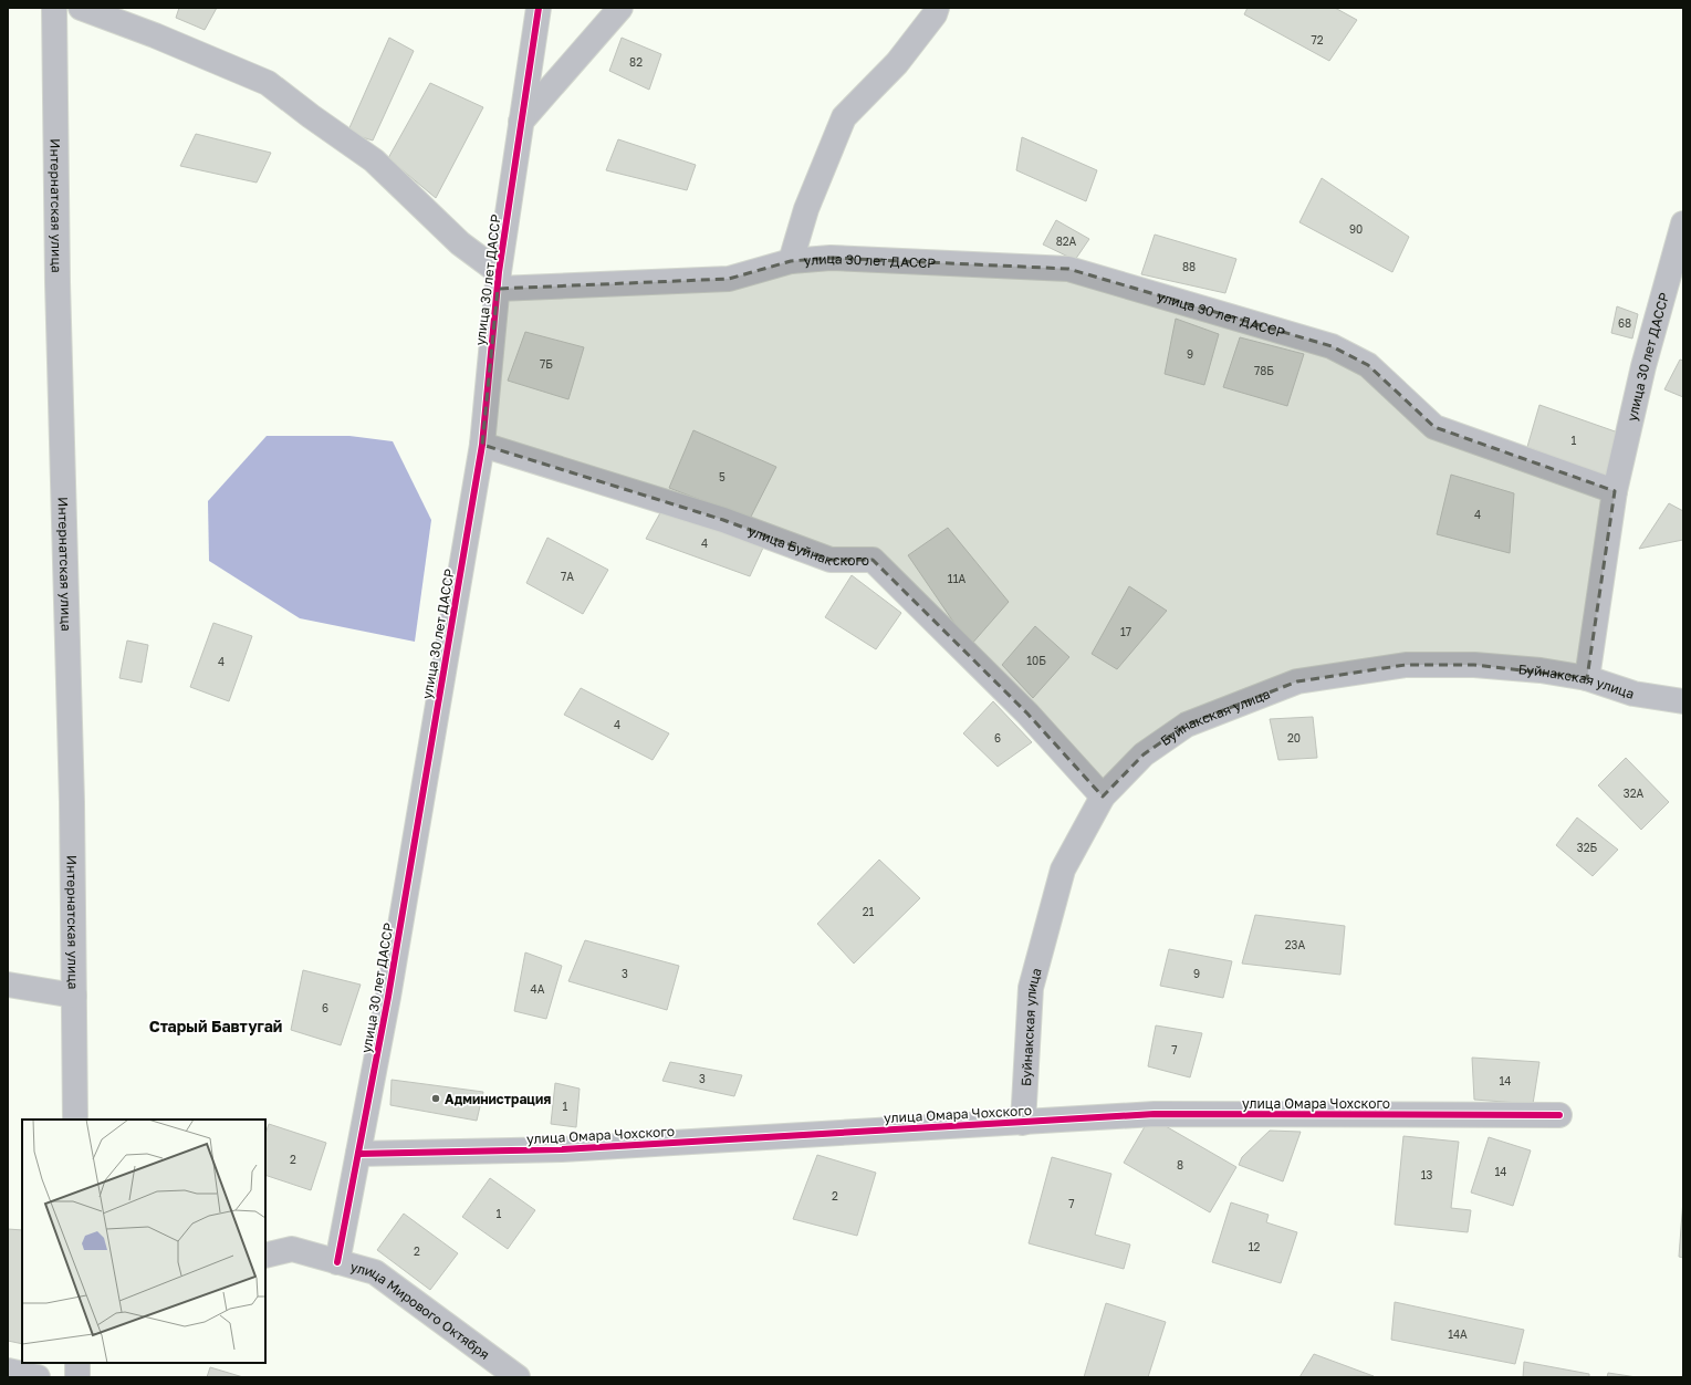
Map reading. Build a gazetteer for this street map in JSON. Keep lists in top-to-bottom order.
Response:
{
  "streets": {
    "street": [
      "Интернатская улица",
      "улица 30 лет ДАССР",
      "улица Буйнакского",
      "Буйнакская улица",
      "улица Омара Чохского",
      "улица Мирового Октября"
    ]
  },
  "crossings": [
    ["улица 30 лет ДАССР", "улица Буйнакского"],
    ["улица 30 лет ДАССР", "Буйнакская улица"],
    ["улица 30 лет ДАССР", "улица Омара Чохского"],
    ["улица 30 лет ДАССР", "улица Мирового Октября"],
    ["улица Буйнакского", "Буйнакская улица"],
    ["Буйнакская улица", "улица Омара Чохского"]
  ],
  "districts": ["Старый Бавтугай"],
  "places": ["Администрация"],
  "house_numbers": [
    "72",
    "82",
    "90",
    "82А",
    "88",
    "68",
    "9",
    "7Б",
    "78Б",
    "1",
    "5",
    "4",
    "4",
    "7А",
    "11А",
    "17",
    "10Б",
    "4",
    "4",
    "6",
    "20",
    "32А",
    "32Б",
    "21",
    "23А",
    "3",
    "9",
    "4А",
    "6",
    "7",
    "3",
    "14",
    "1",
    "2",
    "8",
    "14",
    "13",
    "2",
    "7",
    "1",
    "12",
    "2",
    "14А"
  ]
}
